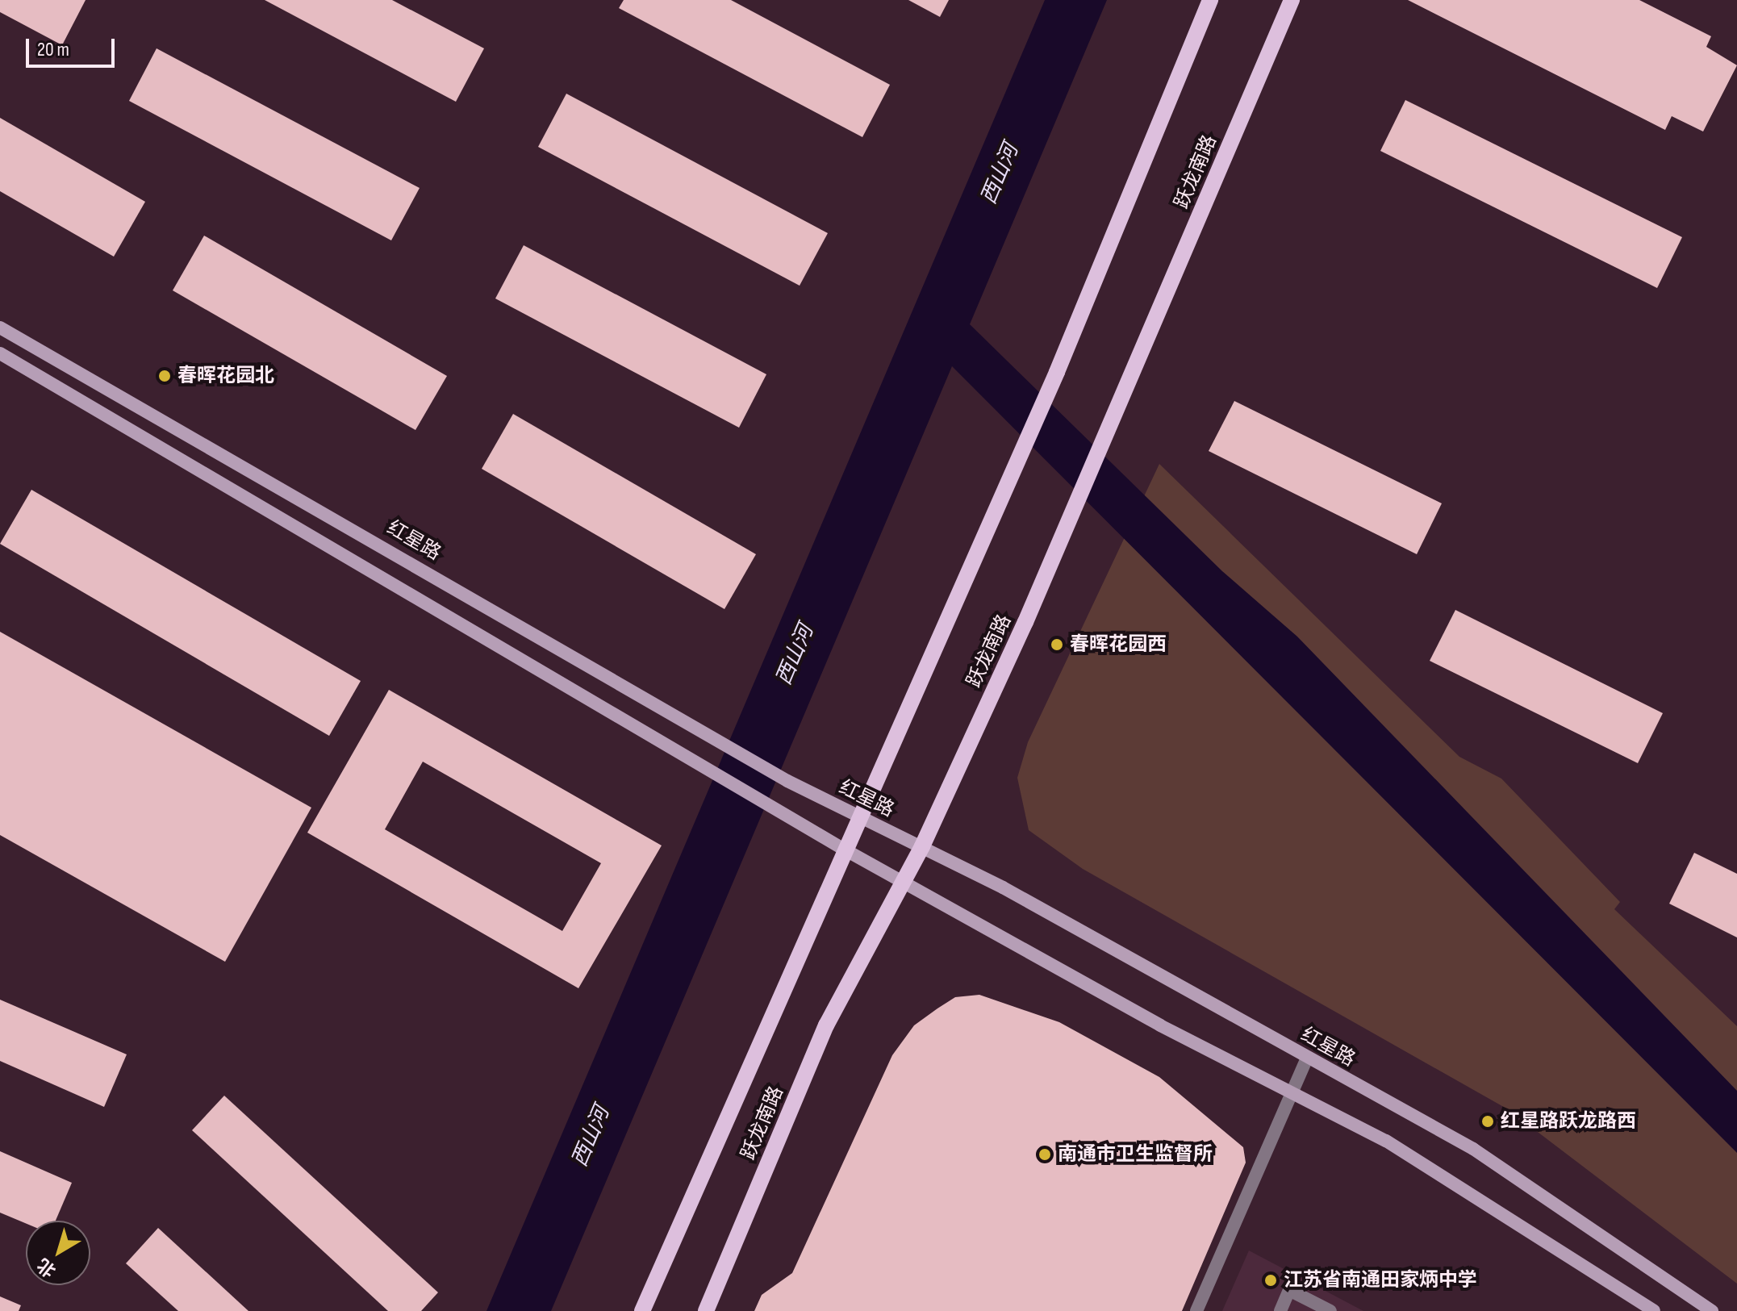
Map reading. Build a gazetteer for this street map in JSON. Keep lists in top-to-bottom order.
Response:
{
  "streets": {
    "main road": ["跃龙南路", "红星路"]
  },
  "crossings": [
    ["跃龙南路", "红星路"]
  ],
  "water": ["西山河"],
  "places": [
    "春晖花园北",
    "春晖花园西",
    "红星路跃龙路西",
    "南通市卫生监督所",
    "江苏省南通田家炳中学"
  ],
  "scale_bar": "20 m",
  "north": "bottom left"
}
